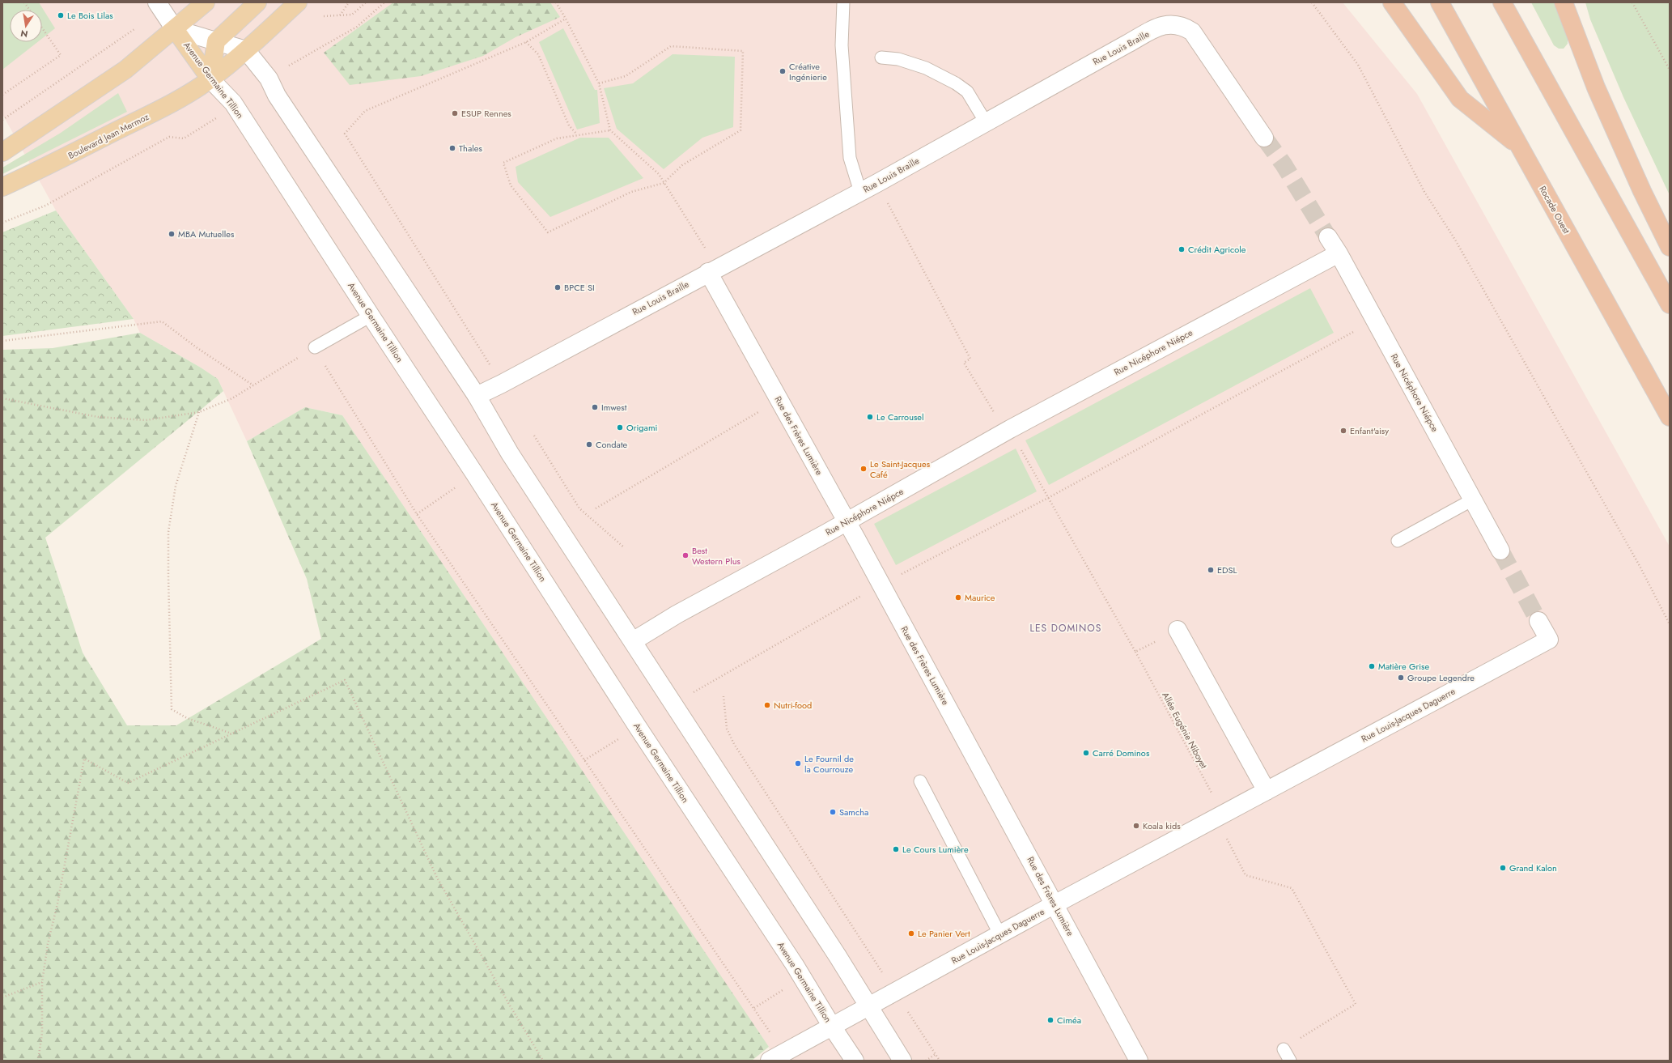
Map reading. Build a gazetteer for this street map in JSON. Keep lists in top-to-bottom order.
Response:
{
  "streets": {
    "highway": ["Rocade Ouest"],
    "main road": ["Avenue Germaine Tillion", "Boulevard Jean Mermoz"],
    "street": [
      "Rue Louis Braille",
      "Rue Nicéphore Niépce",
      "Rue des Frères Lumière",
      "Rue Louis-Jacques Daguerre"
    ],
    "path": ["Allée Eugénie Niboyet"]
  },
  "crossings": [
    ["Rue Louis Braille", "Rue des Frères Lumière"],
    ["Avenue Germaine Tillion", "Boulevard Jean Mermoz"],
    ["Avenue Germaine Tillion", "Rue Louis-Jacques Daguerre"],
    ["Rue Nicéphore Niépce", "Rue des Frères Lumière"],
    ["Rue des Frères Lumière", "Rue Louis-Jacques Daguerre"],
    ["Rue Louis-Jacques Daguerre", "Allée Eugénie Niboyet"]
  ],
  "districts": ["LES DOMINOS"],
  "places": [
    "Le Bois Lilas",
    "Créative Ingénierie",
    "ESUP Rennes",
    "Thales",
    "MBA Mutuelles",
    "Crédit Agricole",
    "BPCE SI",
    "Imwest",
    "Le Carrousel",
    "Origami",
    "Enfant'aisy",
    "Condate",
    "Le Saint-Jacques Café",
    "Best Western Plus",
    "EDSL",
    "Maurice",
    "Matière Grise",
    "Groupe Legendre",
    "Nutri-food",
    "Carré Dominos",
    "Le Fournil de la Courrouze",
    "Samcha",
    "Koala kids",
    "Le Cours Lumière",
    "Grand Kalon",
    "Le Panier Vert",
    "Ciméa"
  ],
  "north": "bottom"
}
